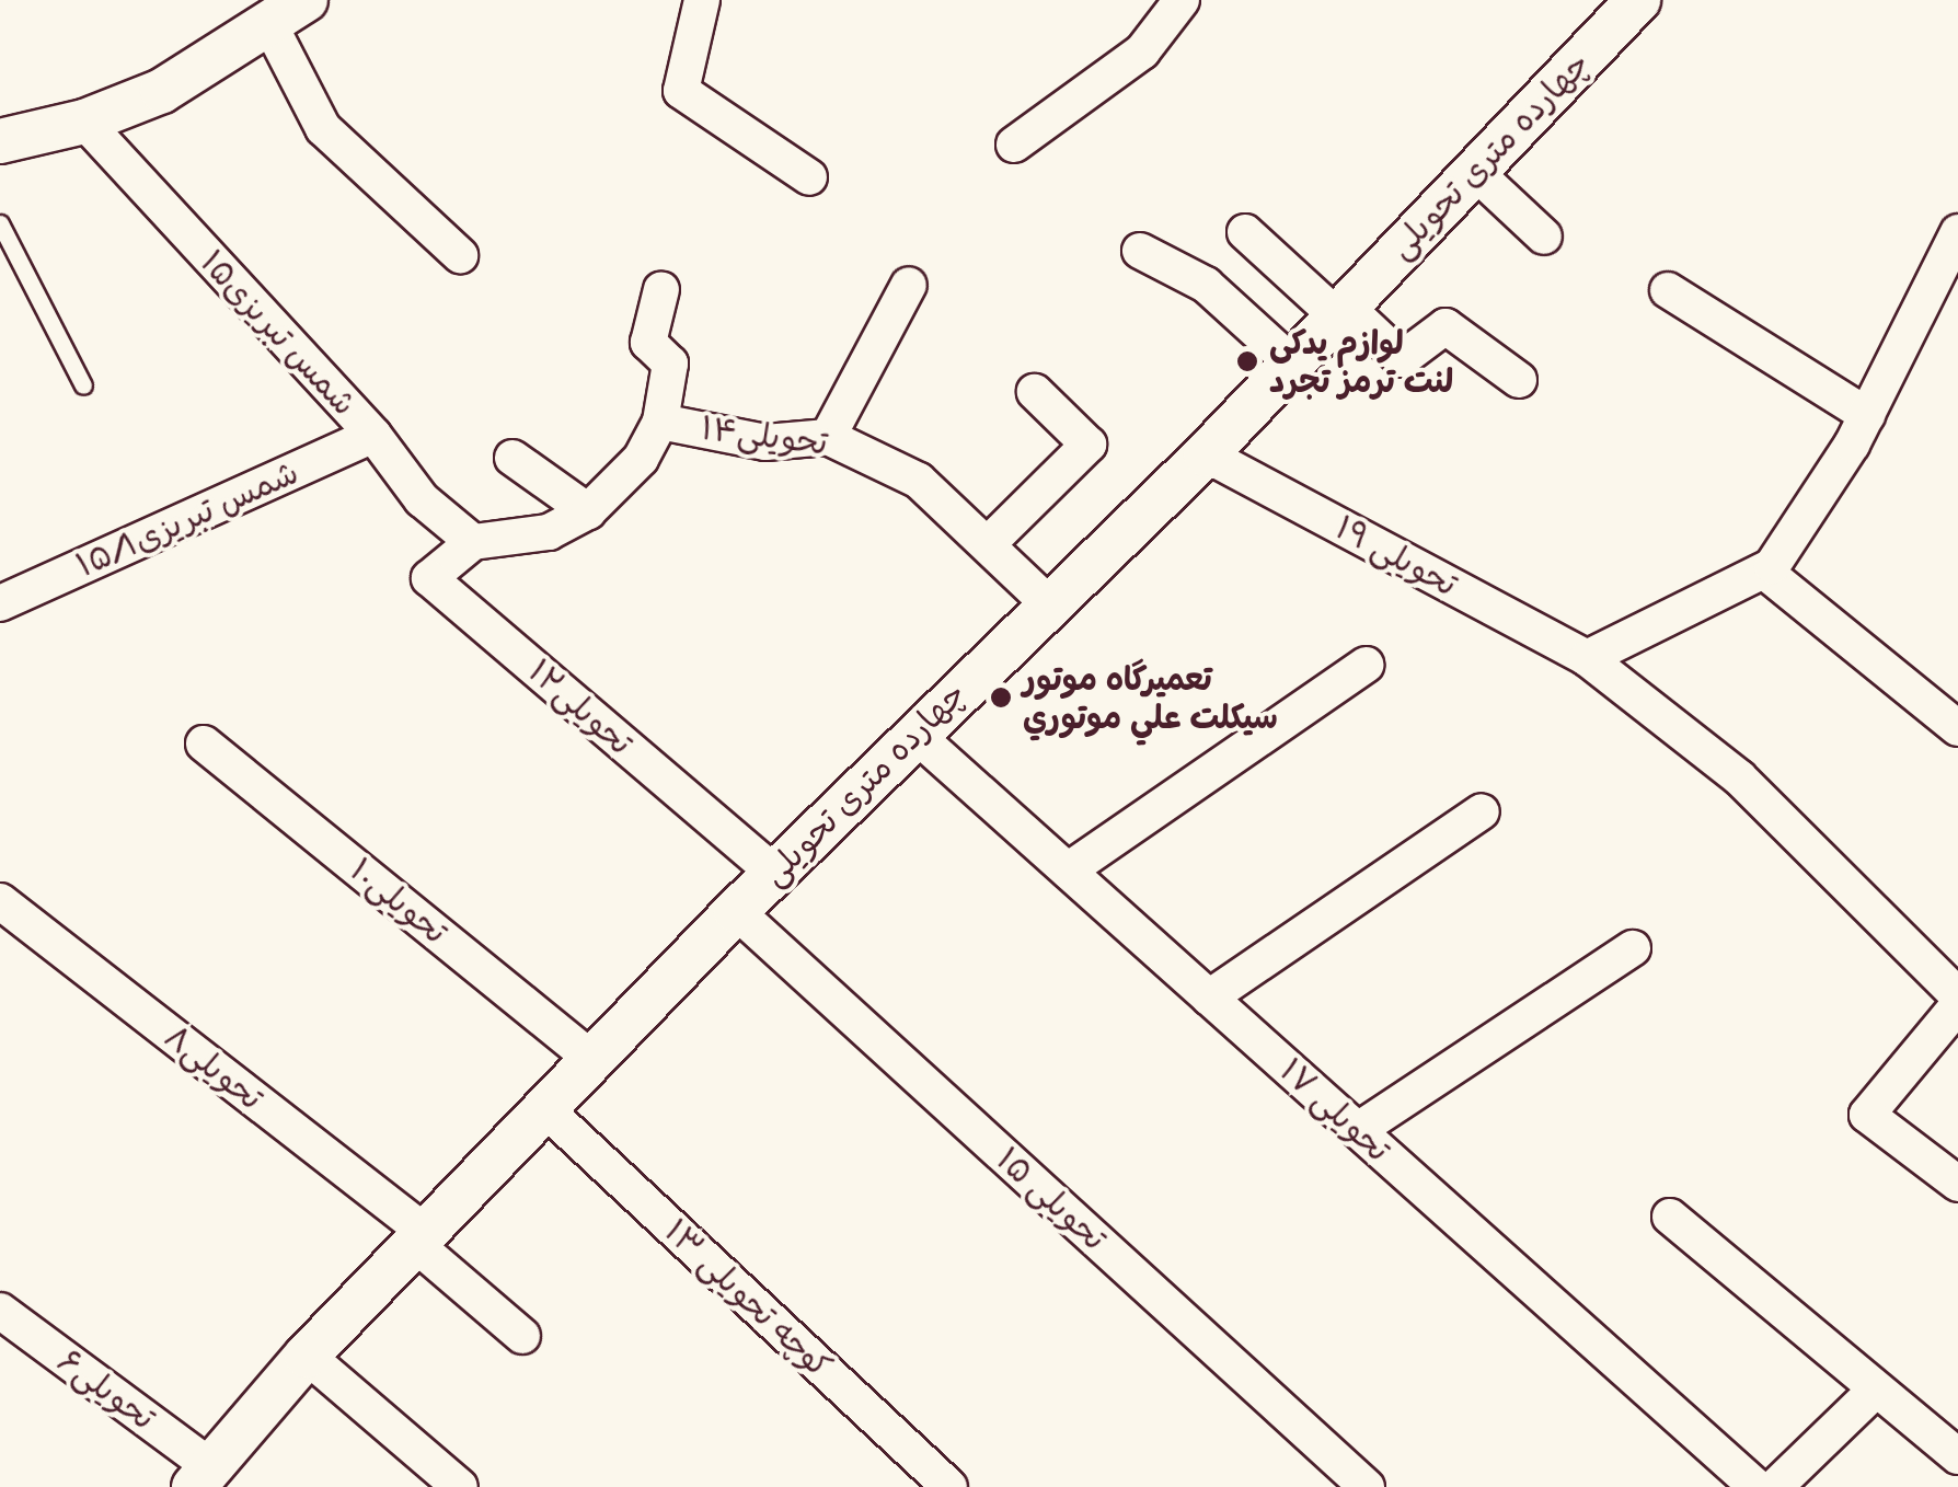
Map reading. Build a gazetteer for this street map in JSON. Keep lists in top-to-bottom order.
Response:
{
  "streets": {
    "street": [
      "چهارده متری تحویلی",
      "شمس تبریزی۱۵",
      "تحویلی۱۴",
      "شمس تبریزی۱۵/۱",
      "تحویلی ۱۹",
      "تحویلی۱۲",
      "تحویلی۱۰",
      "تحویلی۸",
      "تحویلی ۱۷",
      "تحویلی ۱۵",
      "کوچه تحویلی ۱۳",
      "تحویلی۶"
    ]
  },
  "crossings": [
    ["چهارده متری تحویلی", "تحویلی۱۴"],
    ["چهارده متری تحویلی", "تحویلی ۱۹"],
    ["چهارده متری تحویلی", "تحویلی۱۲"],
    ["چهارده متری تحویلی", "تحویلی۱۰"],
    ["چهارده متری تحویلی", "تحویلی۸"],
    ["چهارده متری تحویلی", "تحویلی ۱۷"],
    ["چهارده متری تحویلی", "تحویلی ۱۵"],
    ["چهارده متری تحویلی", "کوچه تحویلی ۱۳"],
    ["چهارده متری تحویلی", "تحویلی۶"],
    ["شمس تبریزی۱۵", "تحویلی۱۴"],
    ["شمس تبریزی۱۵", "شمس تبریزی۱۵/۱"],
    ["شمس تبریزی۱۵", "تحویلی۱۲"],
    ["تحویلی۱۴", "تحویلی۱۲"]
  ],
  "places": ["لوازم یدکی لنت ترمز تجرد", "تعميرگاه موتور سيكلت علي موتوري"]
}
